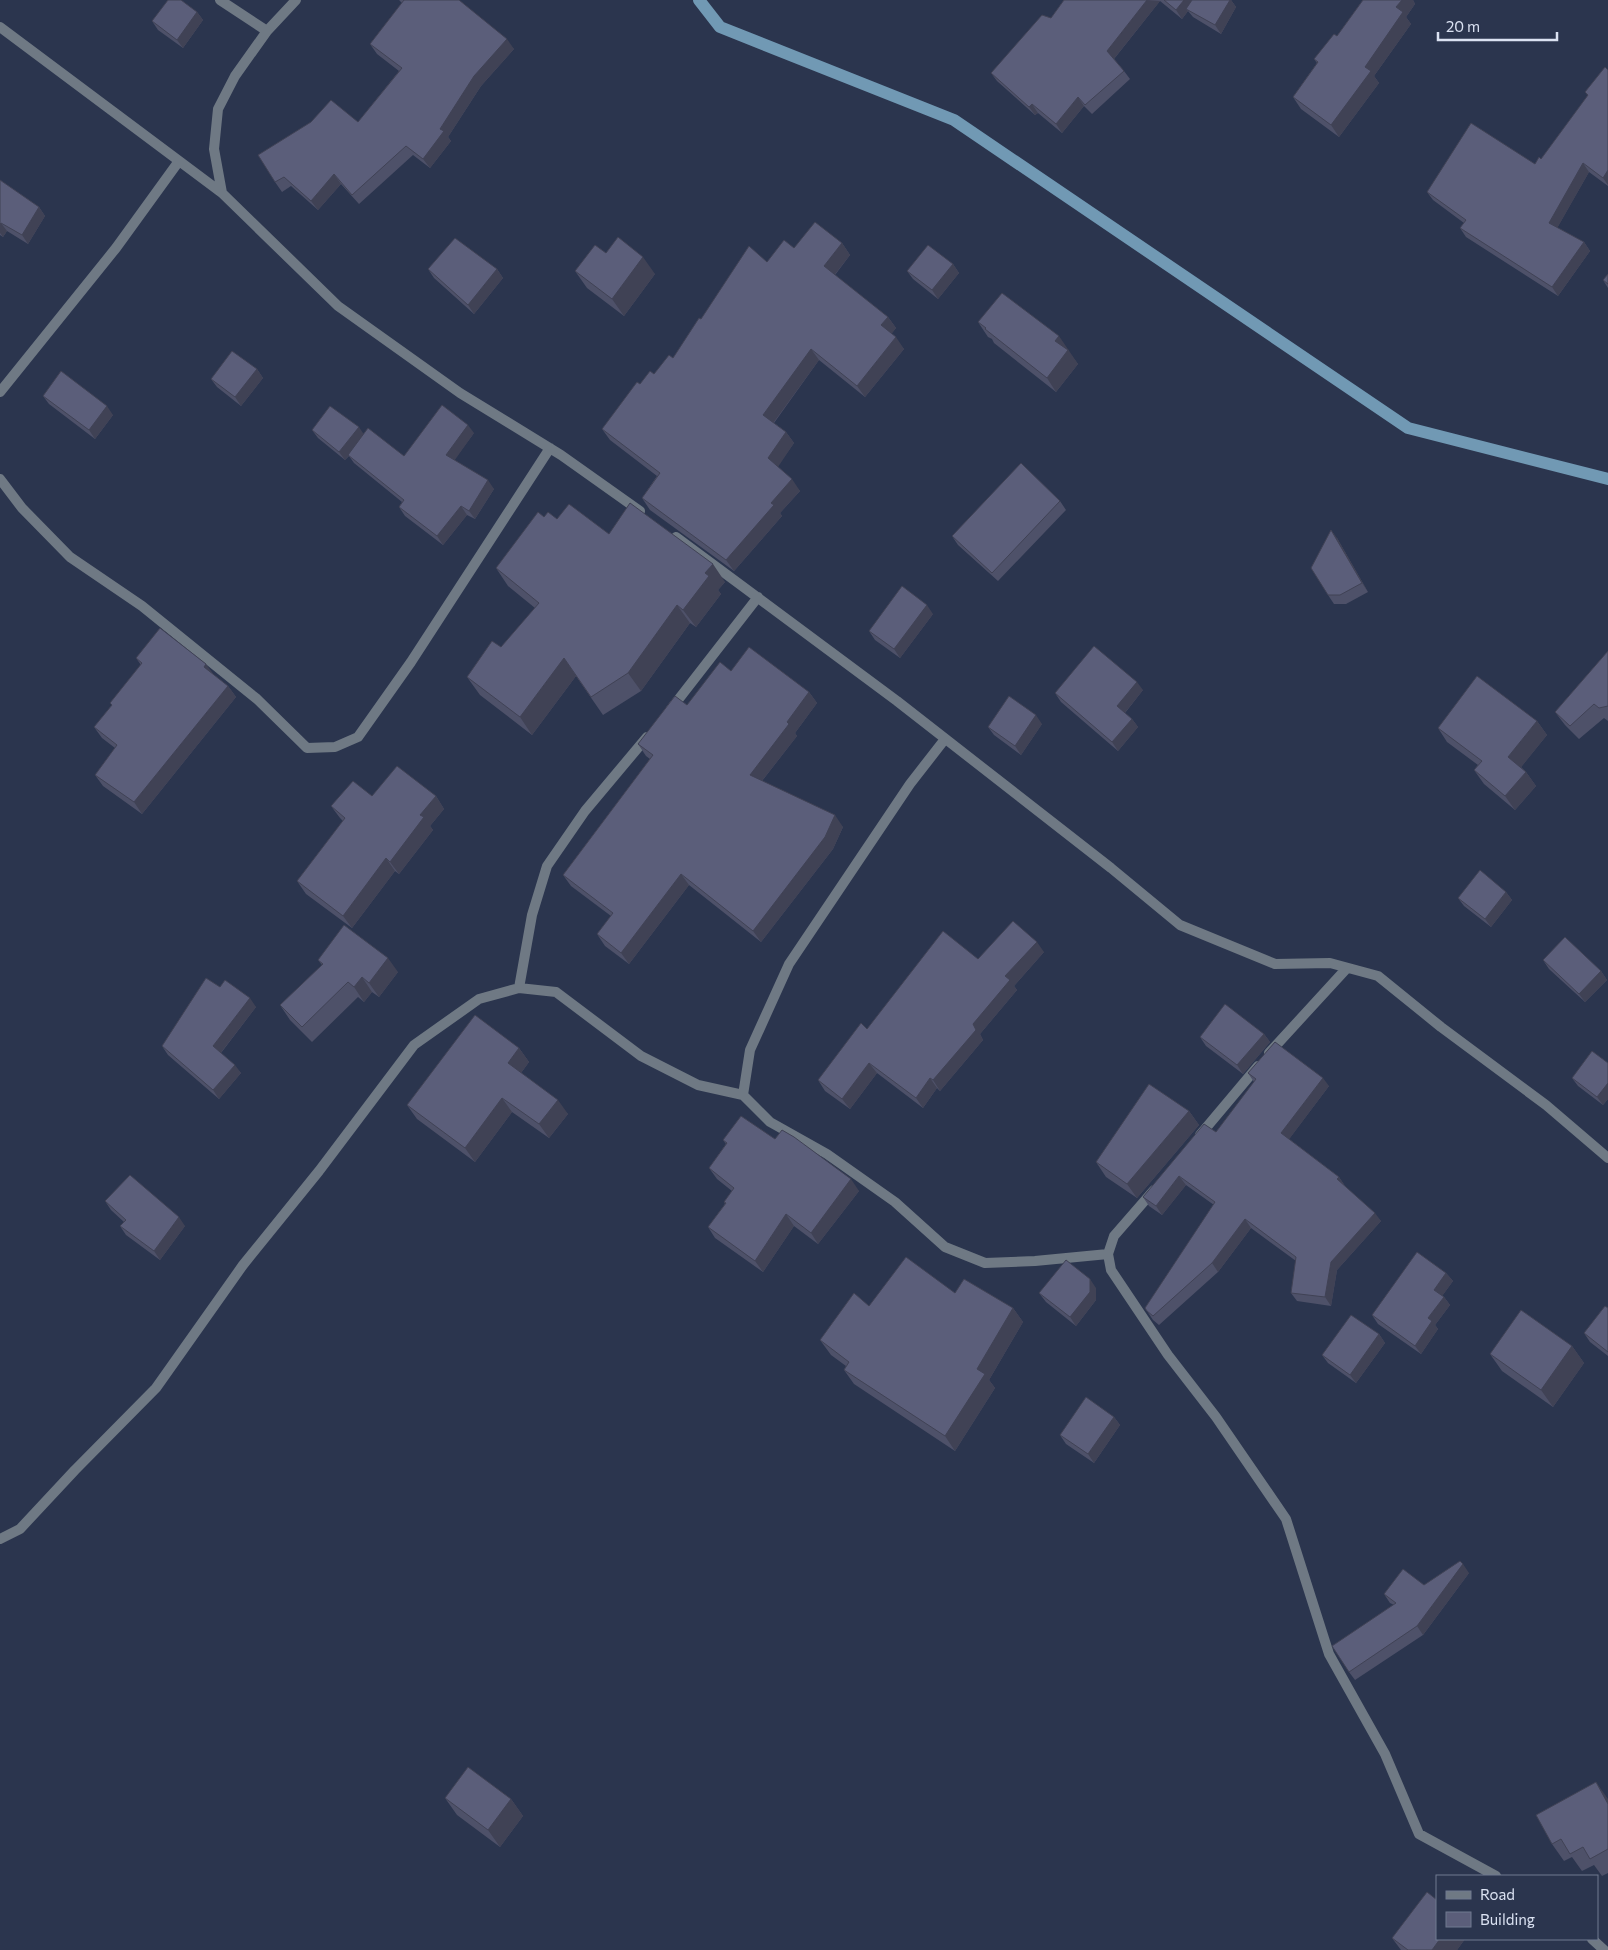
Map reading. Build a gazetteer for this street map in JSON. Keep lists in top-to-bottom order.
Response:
{
  "legend": ["Road", "Building"],
  "scale_bar": "20 m"
}
